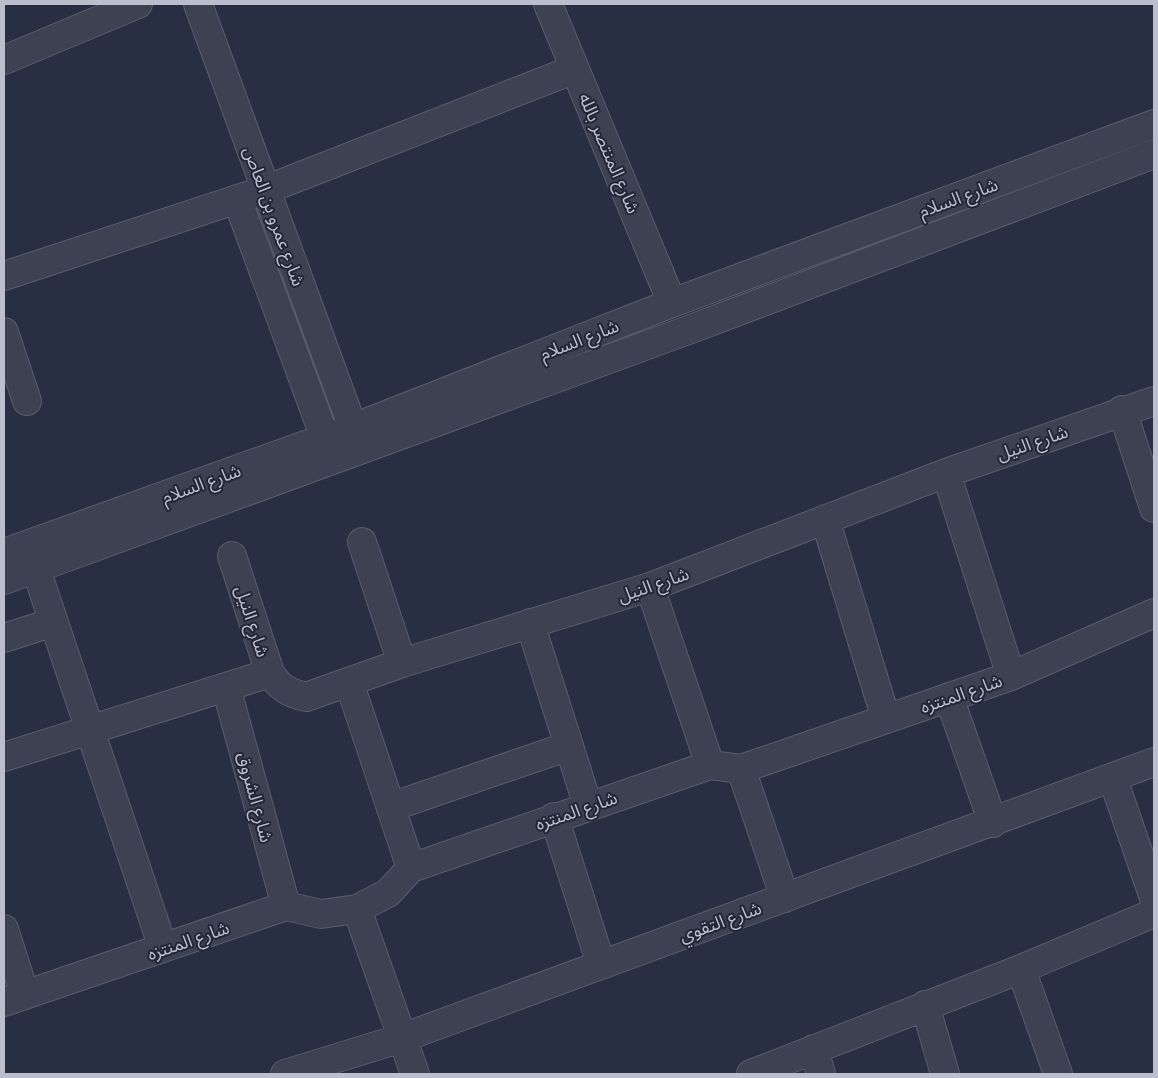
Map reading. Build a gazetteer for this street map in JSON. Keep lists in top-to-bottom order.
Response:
{
  "streets": {
    "street": [
      "شارع المنتصر بالله",
      "شارع السلام",
      "شارع عمرو بن العاص",
      "شارع النيل",
      "شارع المنتزه",
      "شارع الشروق",
      "شارع التقوي"
    ]
  },
  "crossings": [
    ["شارع المنتصر بالله", "شارع السلام"],
    ["شارع السلام", "شارع عمرو بن العاص"],
    ["شارع المنتزه", "شارع الشروق"]
  ]
}
